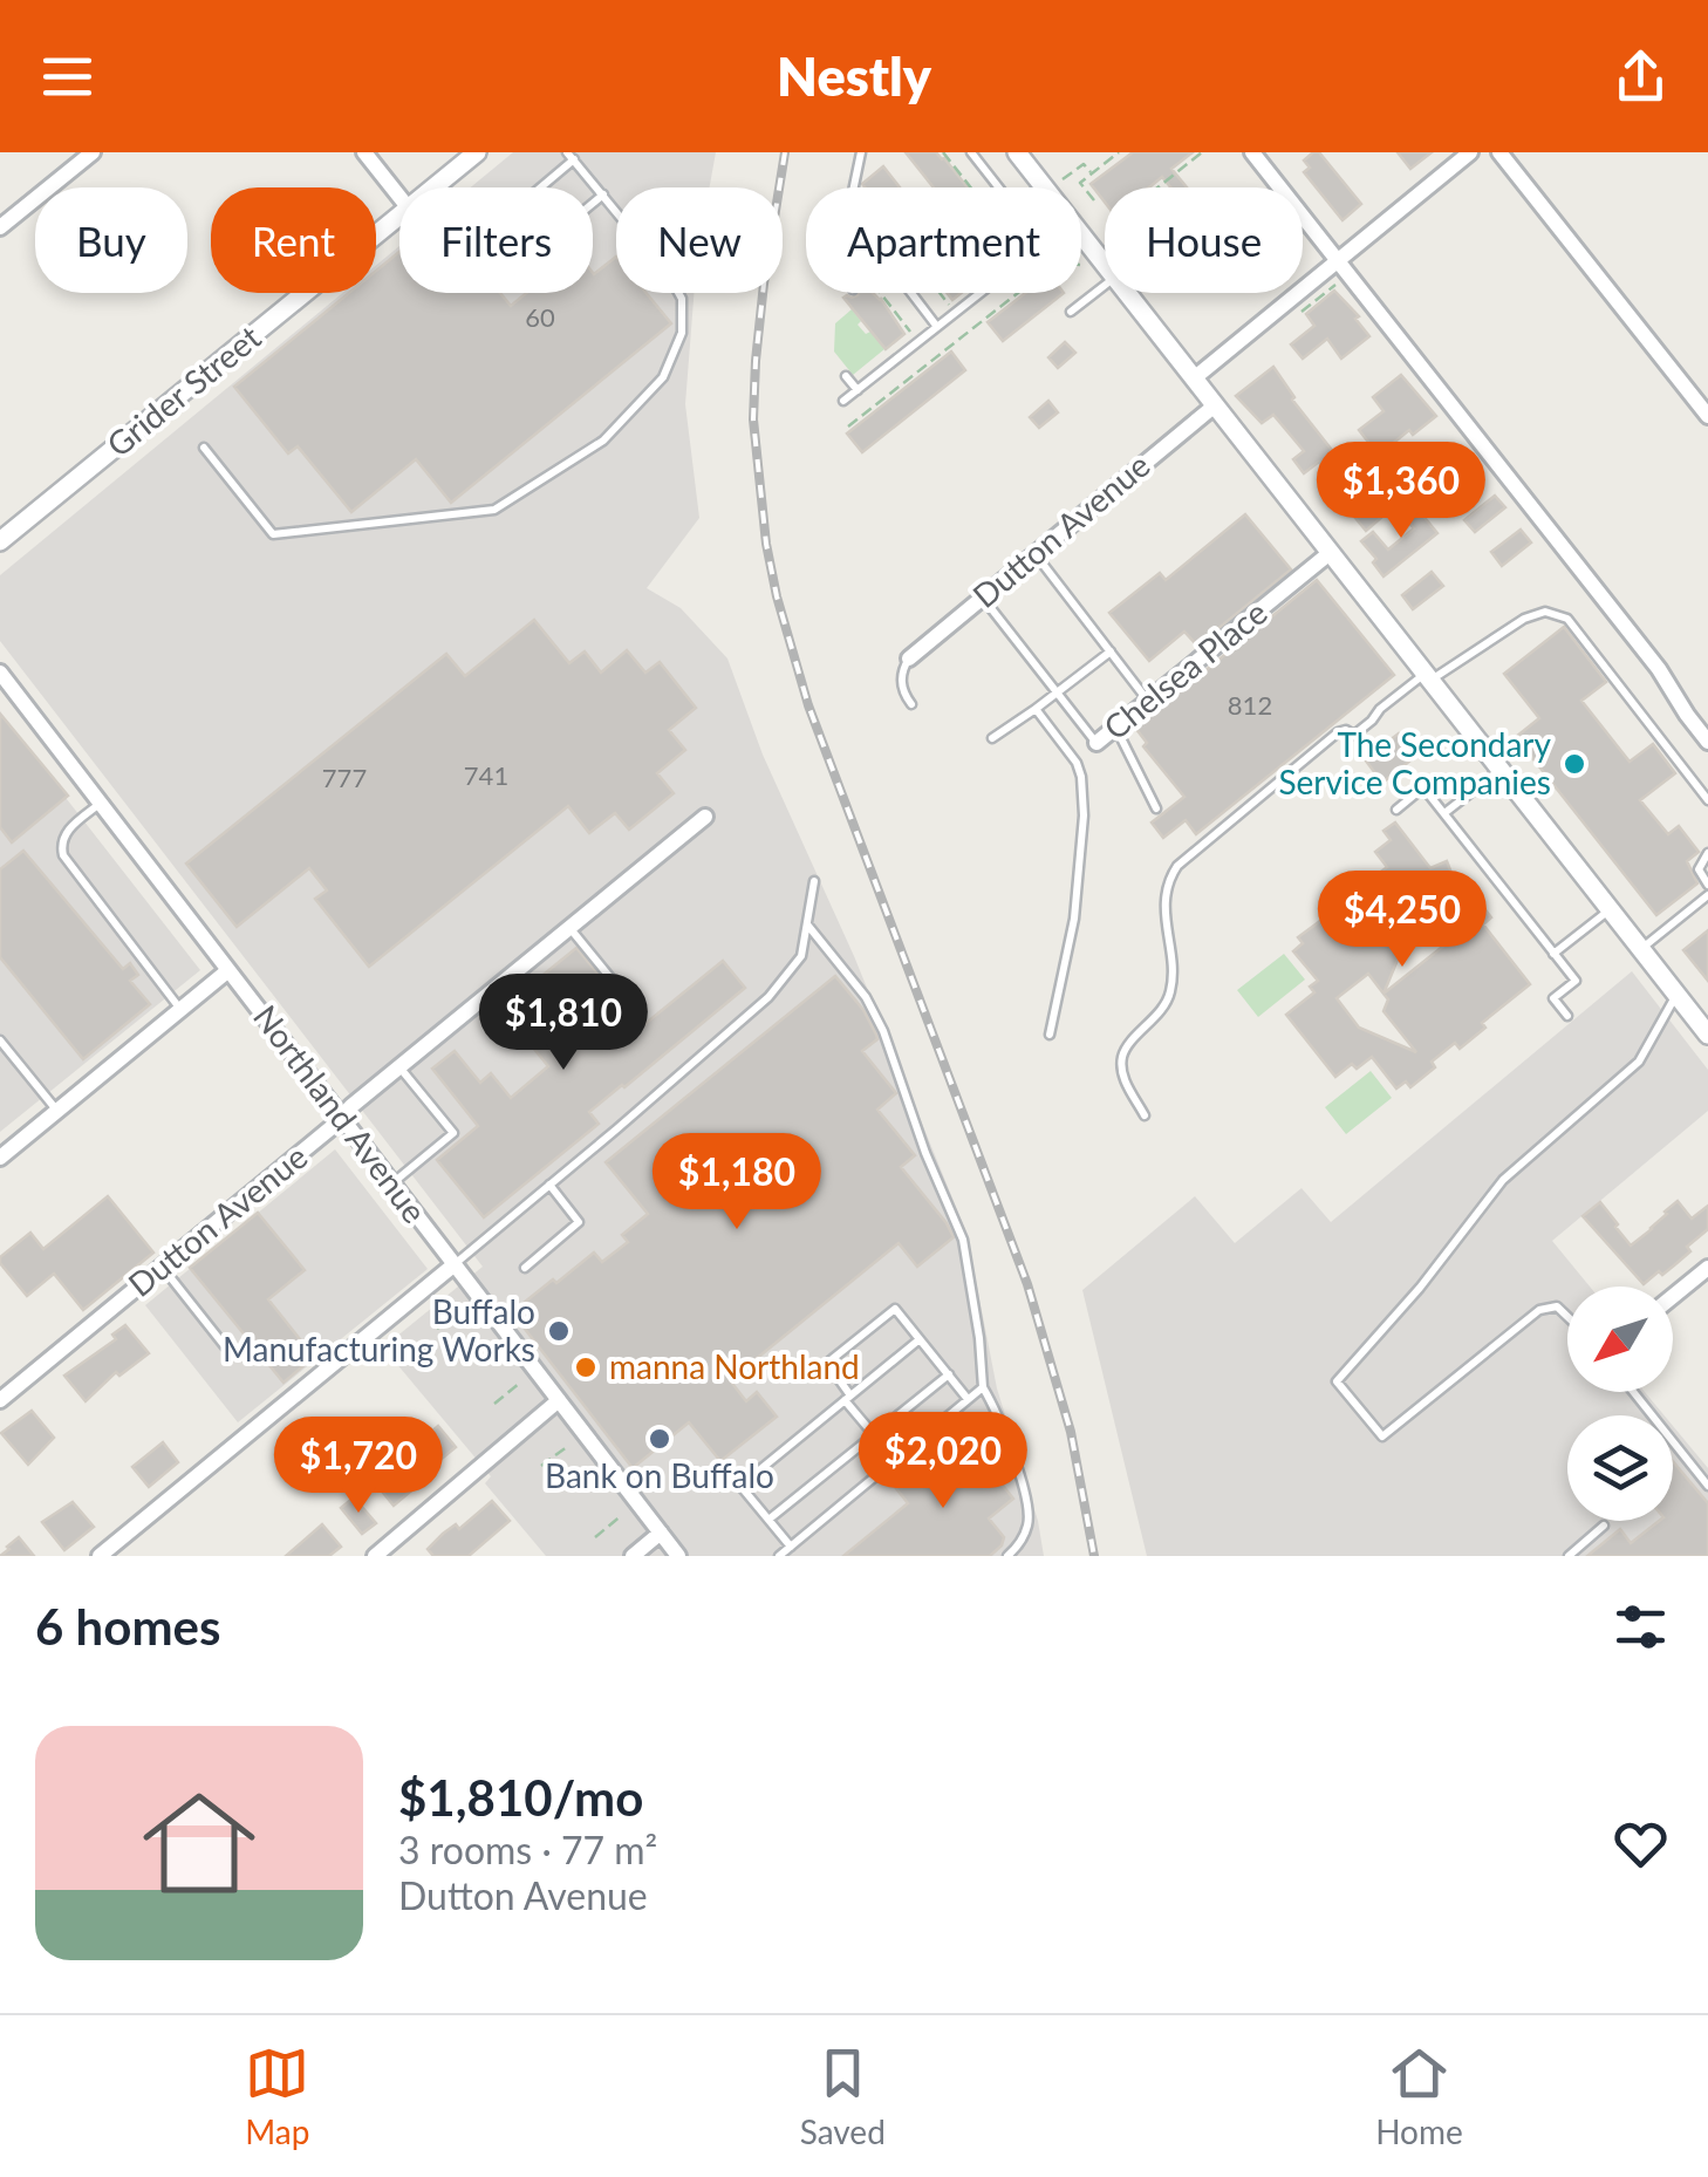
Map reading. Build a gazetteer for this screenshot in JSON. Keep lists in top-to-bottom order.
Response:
{
  "streets": {
    "street": [
      "Grider Street",
      "Dutton Avenue",
      "Chelsea Place",
      "Northland Avenue"
    ]
  },
  "crossings": [
    ["Dutton Avenue", "Northland Avenue"]
  ],
  "places": [
    "The Secondary Service Companies",
    "Buffalo Manufacturing Works",
    "manna Northland",
    "Bank on Buffalo"
  ],
  "house_numbers": [
    "60",
    "812",
    "741",
    "777"
  ],
  "north": "bottom left",
  "page": {
    "header": "Nestly",
    "chip": [
      "Buy",
      "Rent",
      "Filters",
      "New",
      "Apartment",
      "House"
    ],
    "price": [
      "$1,360",
      "$4,250",
      "$1,810",
      "$1,180",
      "$2,020",
      "$1,720"
    ],
    "heading": "6 homes",
    "list": [
      {
        "name": "$1,810/mo",
        "note": "3 rooms · 77 m² · Dutton Avenue"
      }
    ],
    "tabs": ["Map", "Saved", "Home"]
  }
}
